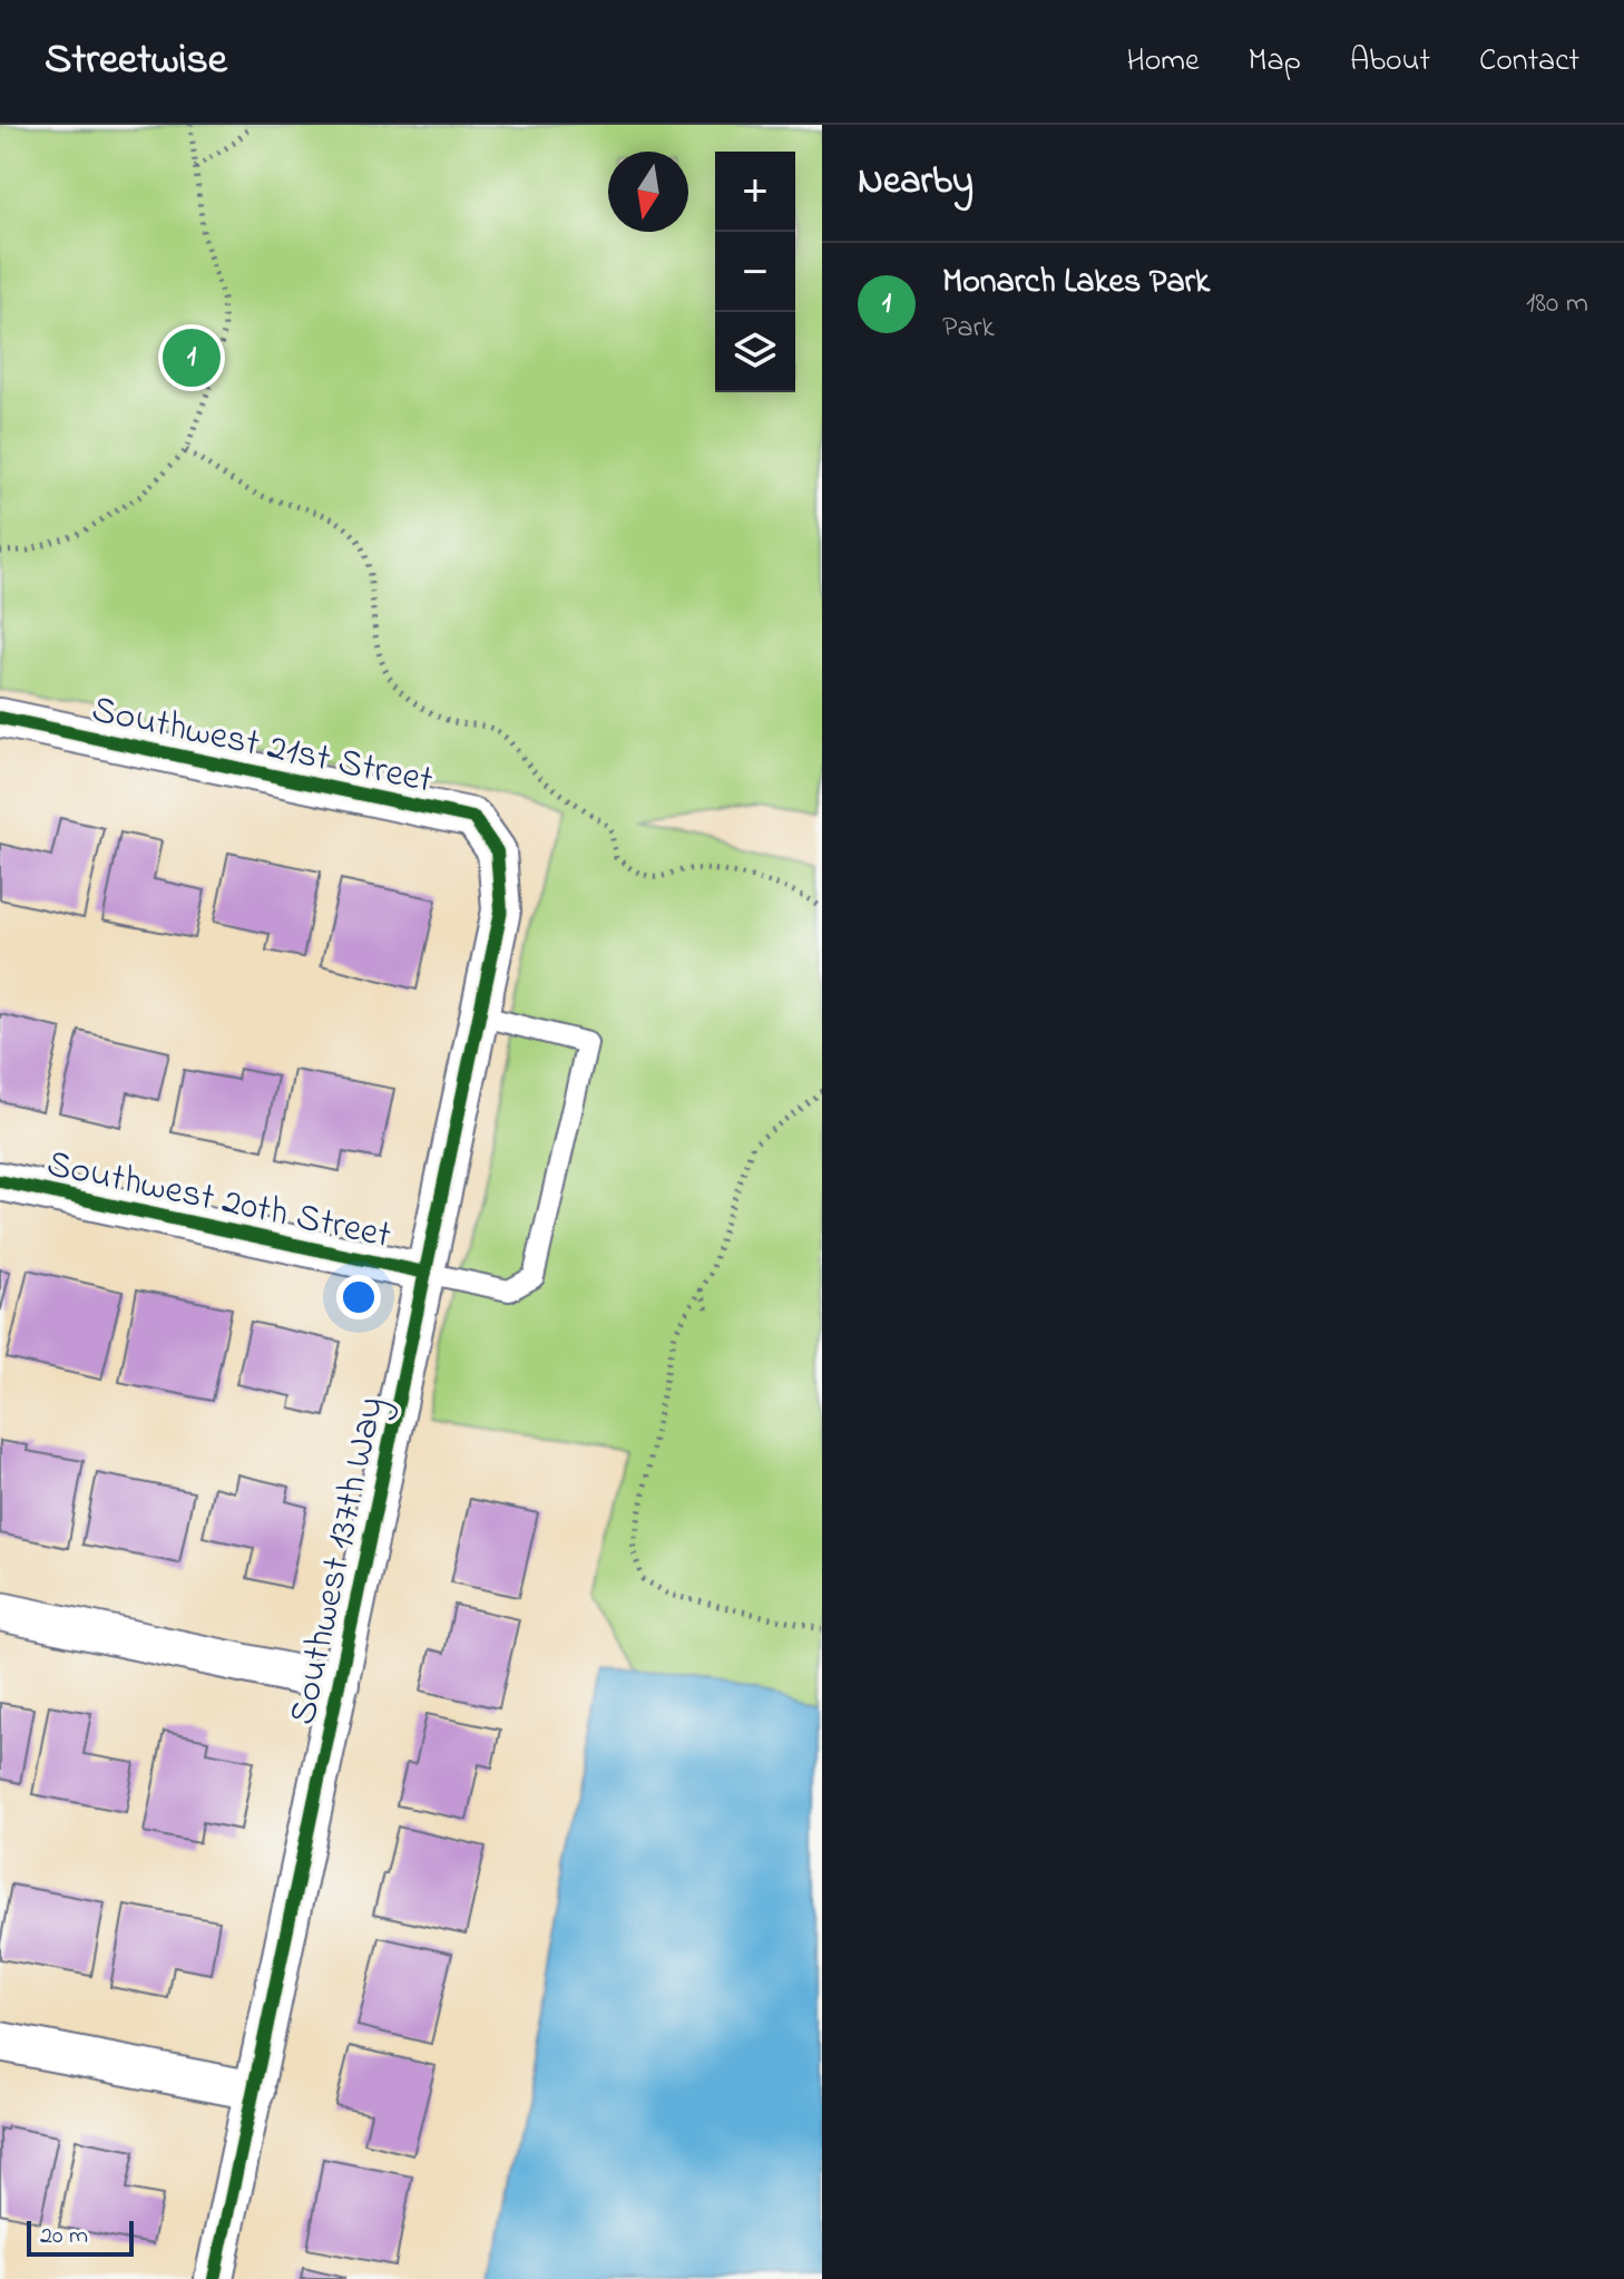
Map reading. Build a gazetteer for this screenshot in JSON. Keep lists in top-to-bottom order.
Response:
{
  "streets": {
    "street": ["Southwest 21st Street", "Southwest 20th Street", "Southwest 137th Way"]
  },
  "crossings": [
    ["Southwest 21st Street", "Southwest 137th Way"],
    ["Southwest 20th Street", "Southwest 137th Way"]
  ],
  "scale_bar": "20 m",
  "north": "bottom",
  "page": {
    "header": "Streetwise",
    "nav": [
      "Home",
      "Map",
      "About",
      "Contact"
    ],
    "heading": "Nearby",
    "map_buttons": ["+", "−"],
    "list": [
      {
        "mark": "1",
        "name": "Monarch Lakes Park",
        "note": "Park",
        "value": "180 m"
      }
    ],
    "pins": "1",
    "scale": "20 m"
  }
}
